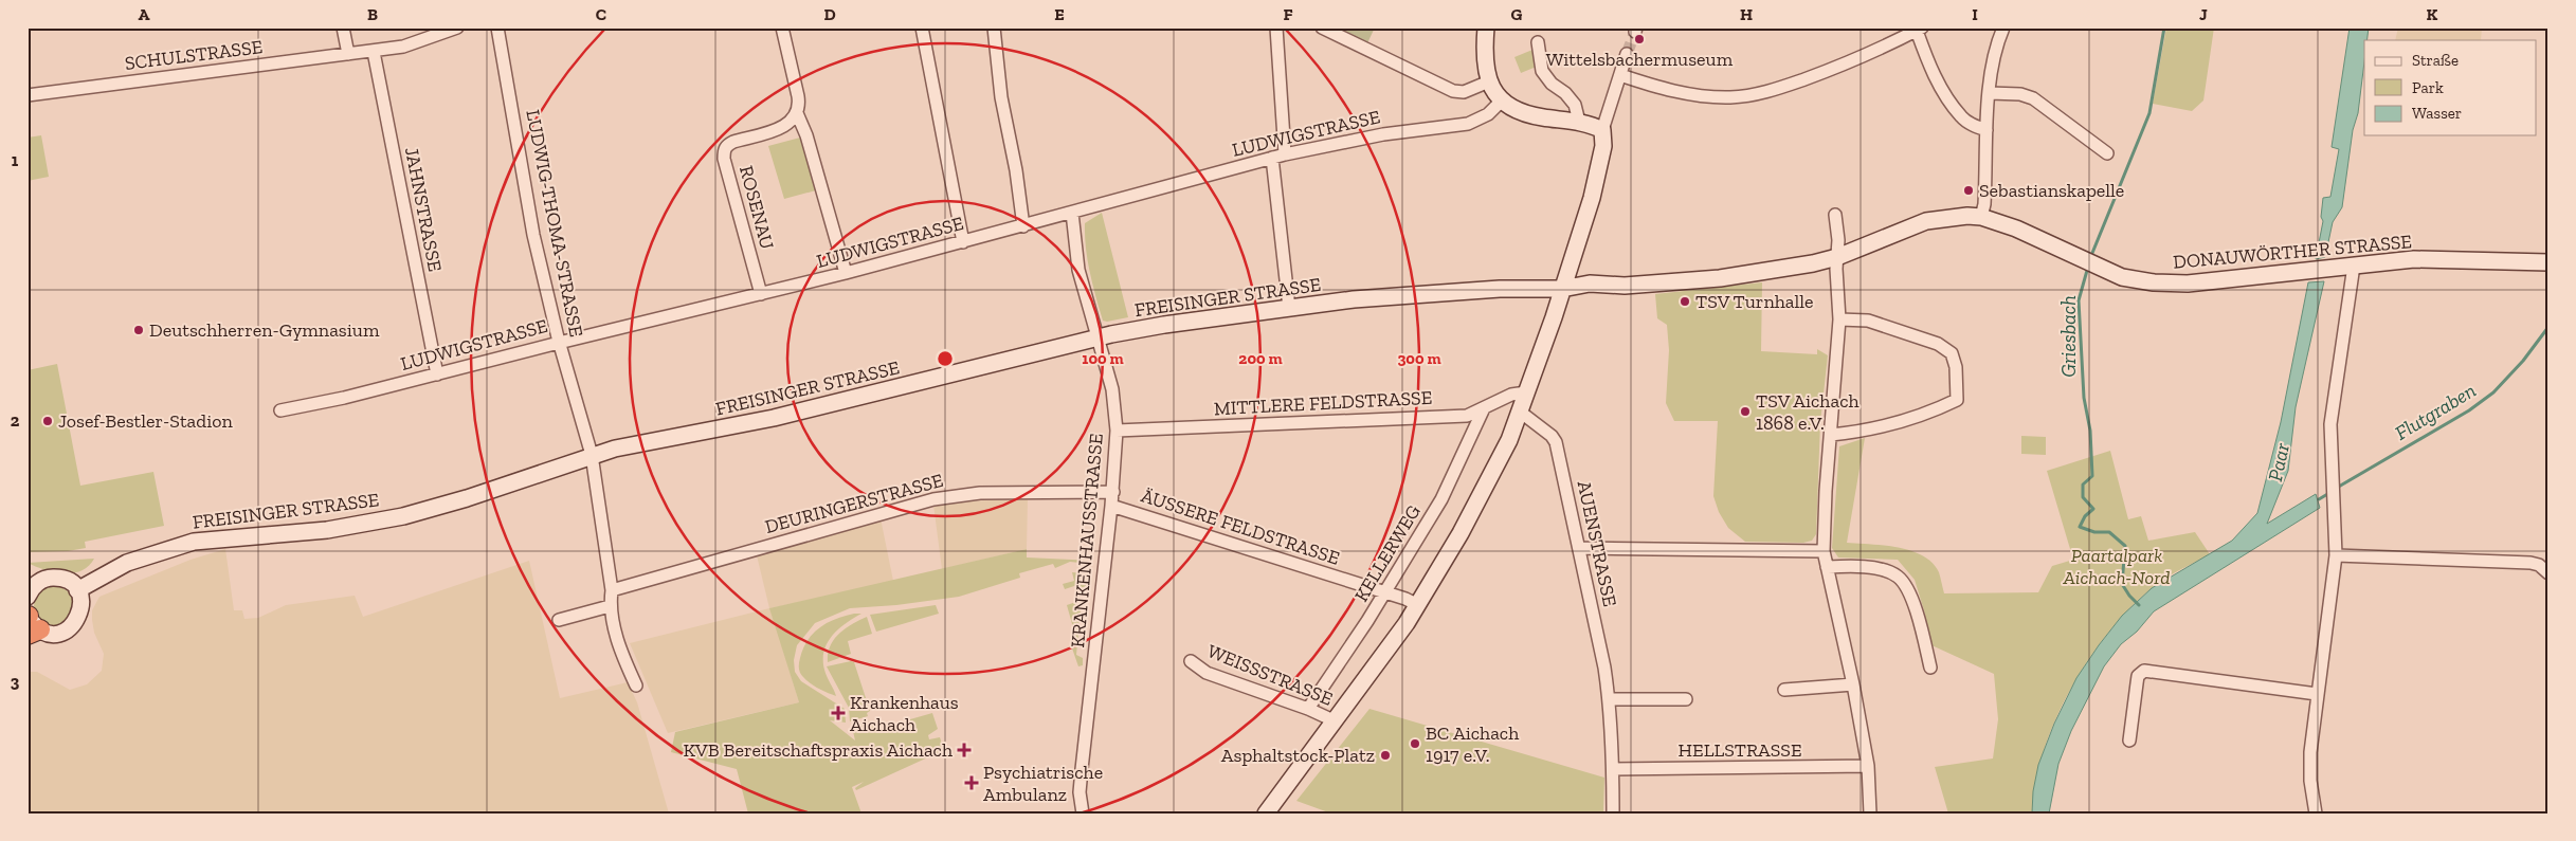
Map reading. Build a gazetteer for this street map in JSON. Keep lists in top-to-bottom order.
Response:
{
  "streets": {
    "main road": ["DONAUWÖRTHER STRASSE", "FREISINGER STRASSE"],
    "street": [
      "SCHULSTRASSE",
      "LUDWIGSTRASSE",
      "ROSENAU",
      "JAHNSTRASSE",
      "LUDWIG-THOMA-STRASSE",
      "MITTLERE FELDSTRASSE",
      "DEURINGERSTRASSE",
      "ÄUSSERE FELDSTRASSE",
      "KRANKENHAUSSTRASSE",
      "AUENSTRASSE",
      "KELLERWEG",
      "WEISSSTRASSE",
      "HELLSTRASSE"
    ]
  },
  "crossings": [
    ["SCHULSTRASSE", "JAHNSTRASSE"],
    ["LUDWIGSTRASSE", "ROSENAU"],
    ["LUDWIGSTRASSE", "JAHNSTRASSE"],
    ["LUDWIGSTRASSE", "LUDWIG-THOMA-STRASSE"],
    ["LUDWIGSTRASSE", "KRANKENHAUSSTRASSE"],
    ["LUDWIG-THOMA-STRASSE", "FREISINGER STRASSE"],
    ["LUDWIG-THOMA-STRASSE", "DEURINGERSTRASSE"],
    ["DONAUWÖRTHER STRASSE", "FREISINGER STRASSE"],
    ["FREISINGER STRASSE", "KRANKENHAUSSTRASSE"],
    ["MITTLERE FELDSTRASSE", "KRANKENHAUSSTRASSE"],
    ["MITTLERE FELDSTRASSE", "KELLERWEG"],
    ["DEURINGERSTRASSE", "KRANKENHAUSSTRASSE"],
    ["ÄUSSERE FELDSTRASSE", "KRANKENHAUSSTRASSE"],
    ["ÄUSSERE FELDSTRASSE", "KELLERWEG"],
    ["AUENSTRASSE", "HELLSTRASSE"],
    ["KELLERWEG", "WEISSSTRASSE"]
  ],
  "water": ["Griesbach", "Flutgraben", "Paar"],
  "parks": ["Paartalpark Aichach-Nord"],
  "places": {
    "other": [
      "Wittelsbachermuseum",
      "Sebastianskapelle",
      "TSV Turnhalle",
      "Deutschherren-Gymnasium",
      "TSV Aichach 1868 e.V.",
      "Josef-Bestler-Stadion",
      "BC Aichach 1917 e.V.",
      "Asphaltstock-Platz"
    ],
    "health": ["Krankenhaus Aichach", "KVB Bereitschaftspraxis Aichach", "Psychiatrische Ambulanz"]
  },
  "legend": ["Straße", "Park", "Wasser"],
  "grid": {
    "columns": [
      "A",
      "B",
      "C",
      "D",
      "E",
      "F",
      "G",
      "H",
      "I",
      "J",
      "K"
    ],
    "rows": ["1", "2", "3"]
  },
  "rings": ["100 m", "200 m", "300 m"]
}
